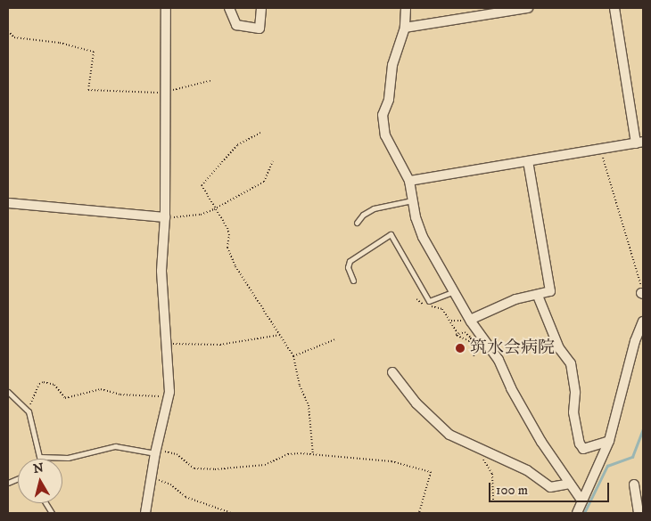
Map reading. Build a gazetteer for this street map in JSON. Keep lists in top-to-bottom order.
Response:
{
  "places": ["筑水会病院"],
  "scale_bar": "100 m",
  "north": "top"
}
